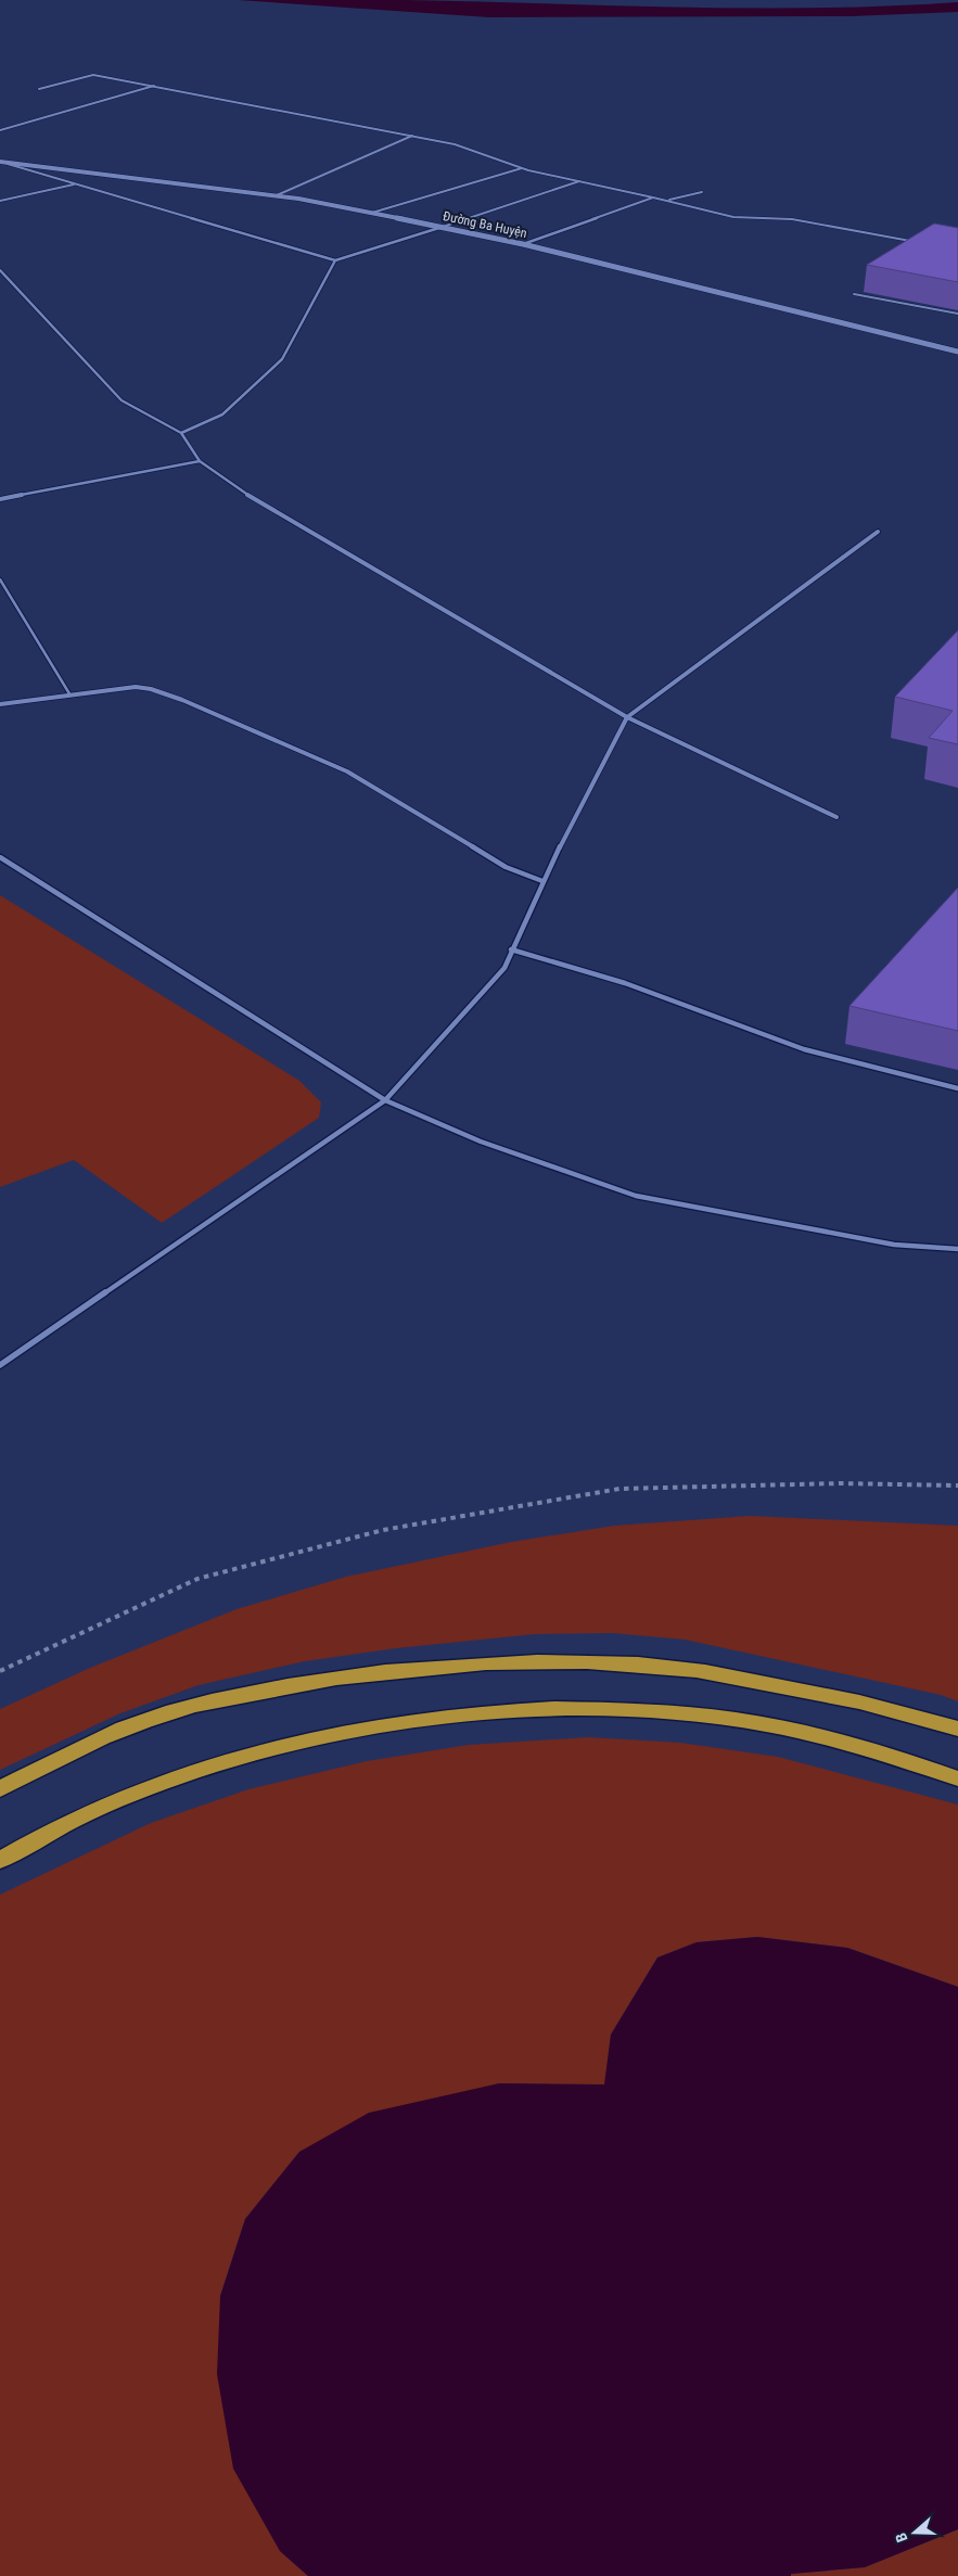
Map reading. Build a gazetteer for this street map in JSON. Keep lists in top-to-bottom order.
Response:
{
  "streets": {
    "street": ["Đường Ba Huyện"]
  },
  "north": "left"
}
